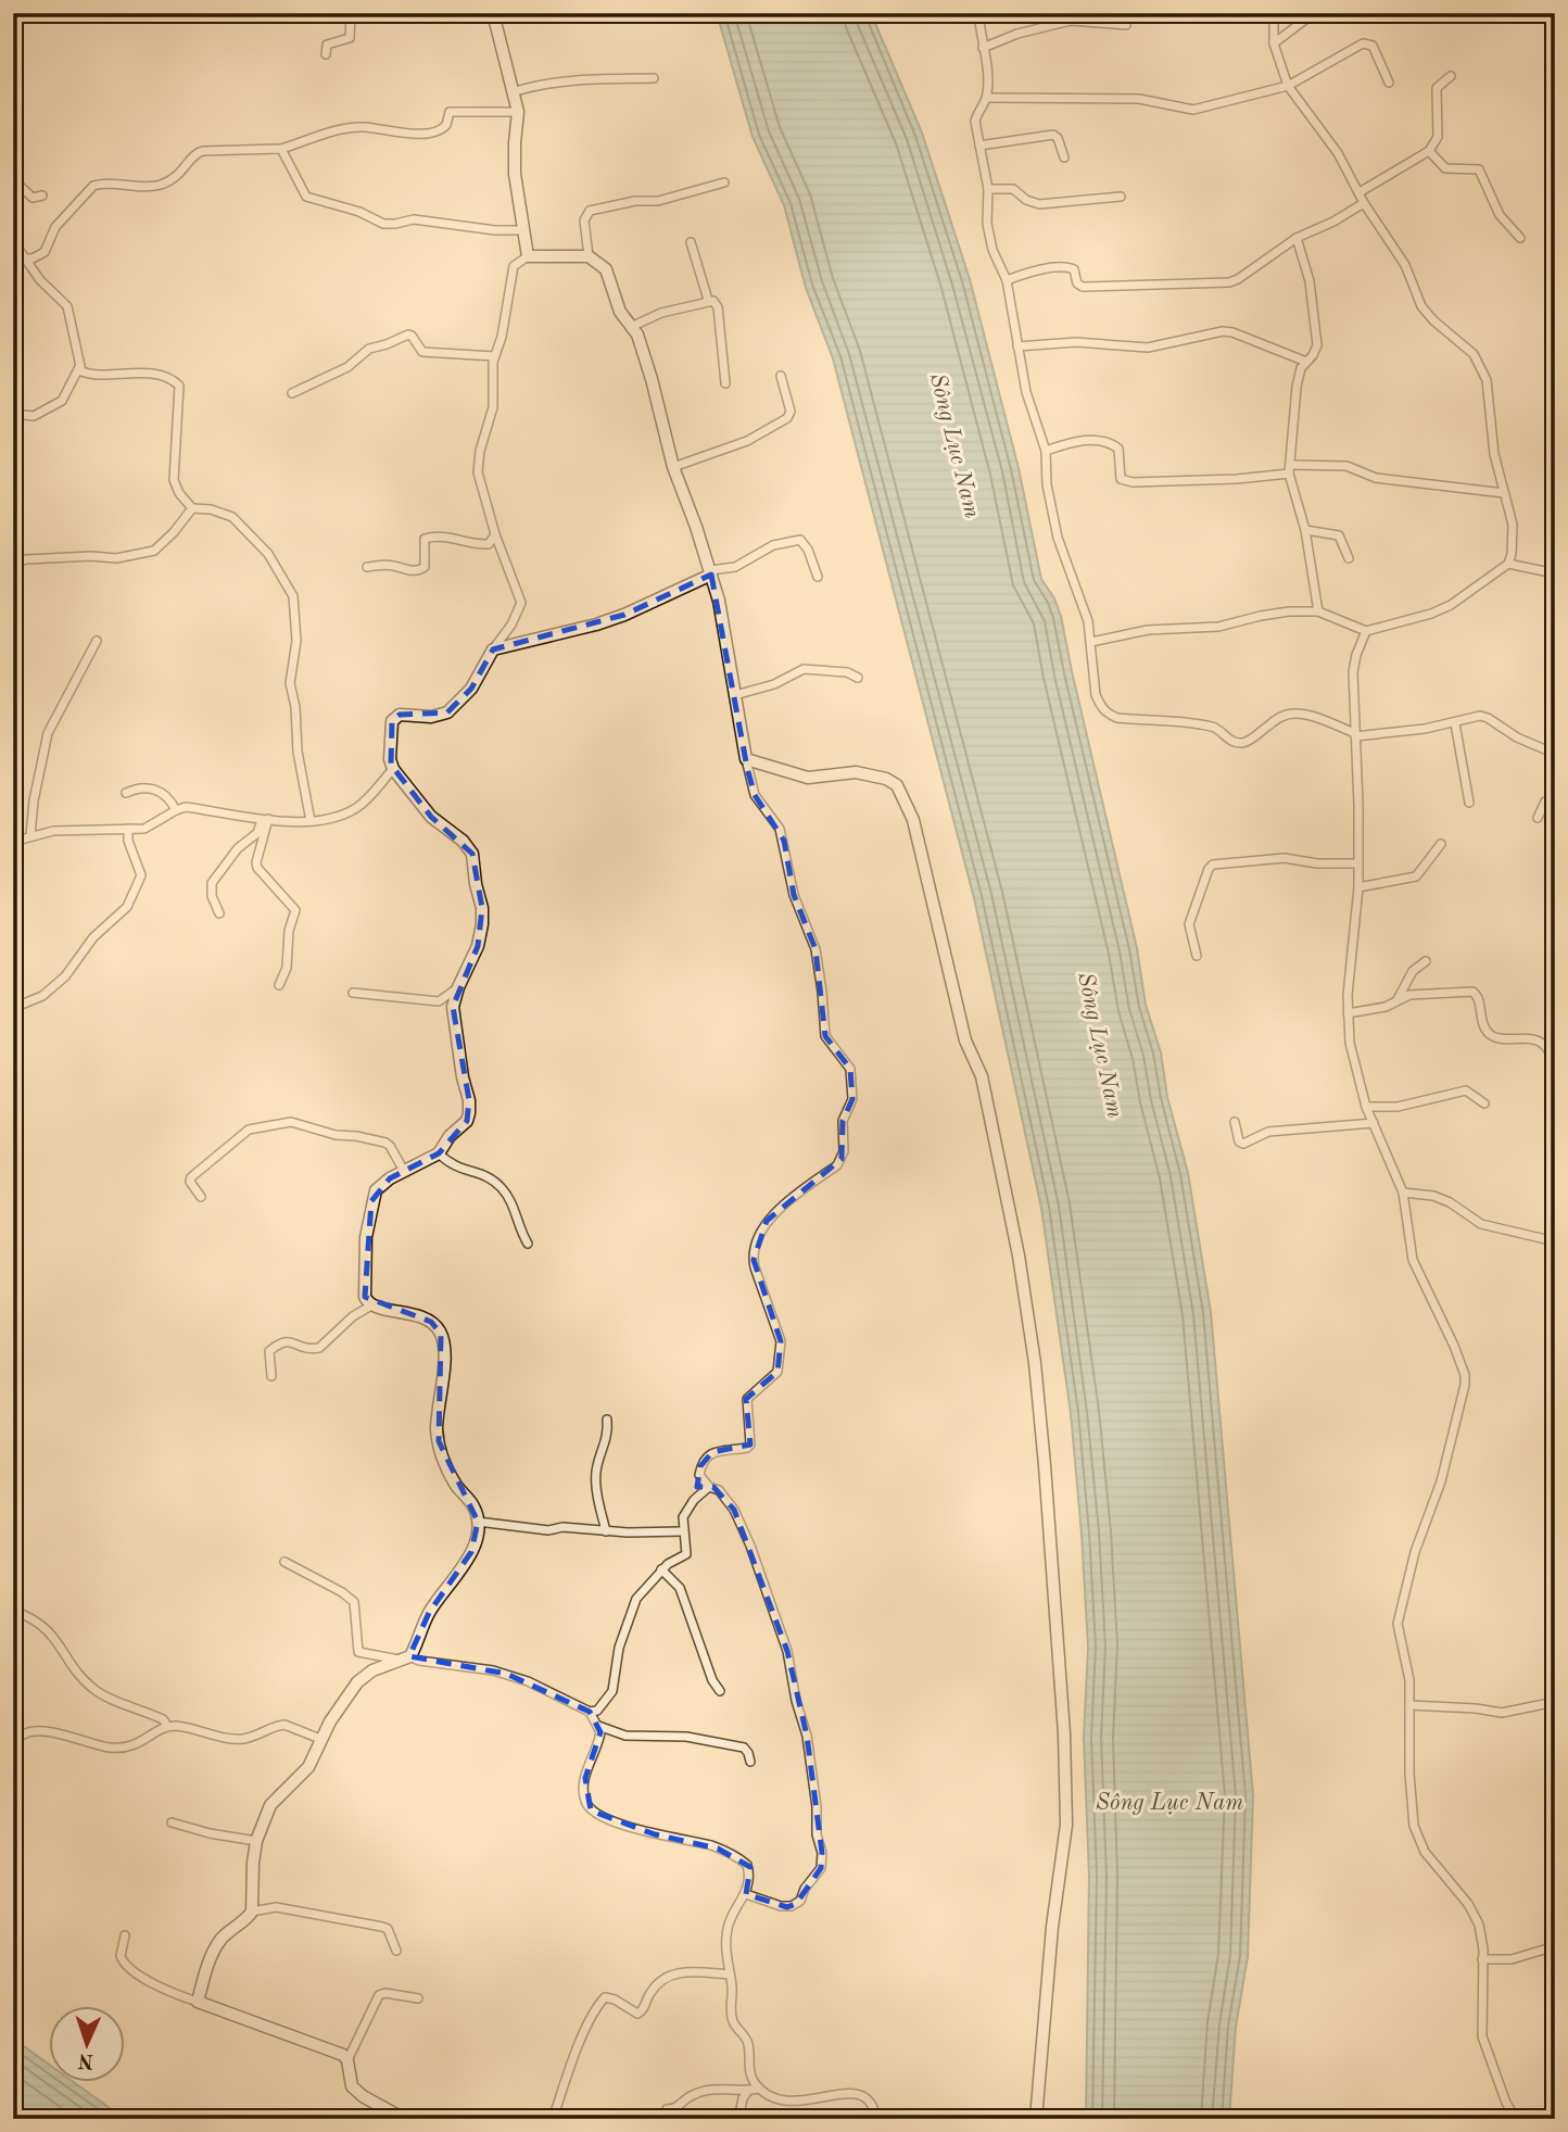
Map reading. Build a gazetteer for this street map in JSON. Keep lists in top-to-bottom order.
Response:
{
  "water": ["Sông Lục Nam"],
  "north": "bottom"
}
